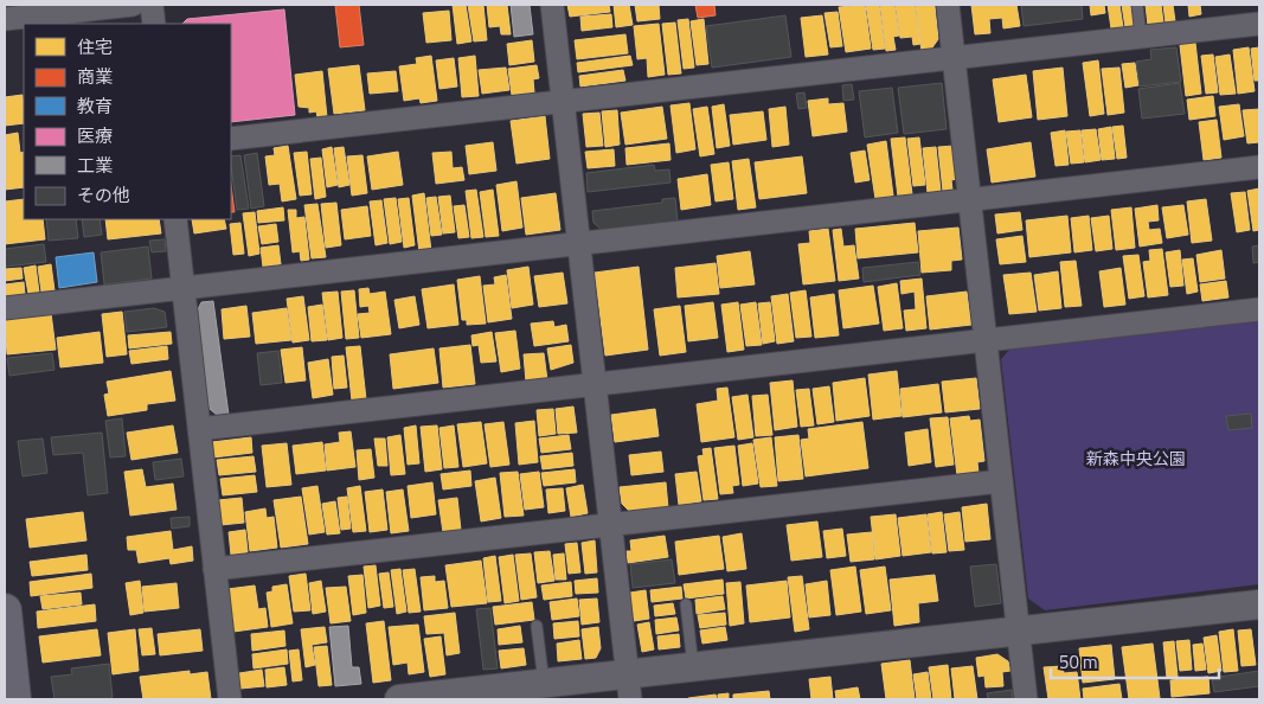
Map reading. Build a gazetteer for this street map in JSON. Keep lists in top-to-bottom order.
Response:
{
  "parks": ["新森中央公園"],
  "legend": [
    "住宅",
    "商業",
    "教育",
    "医療",
    "工業",
    "その他"
  ],
  "scale_bar": "50 m"
}
